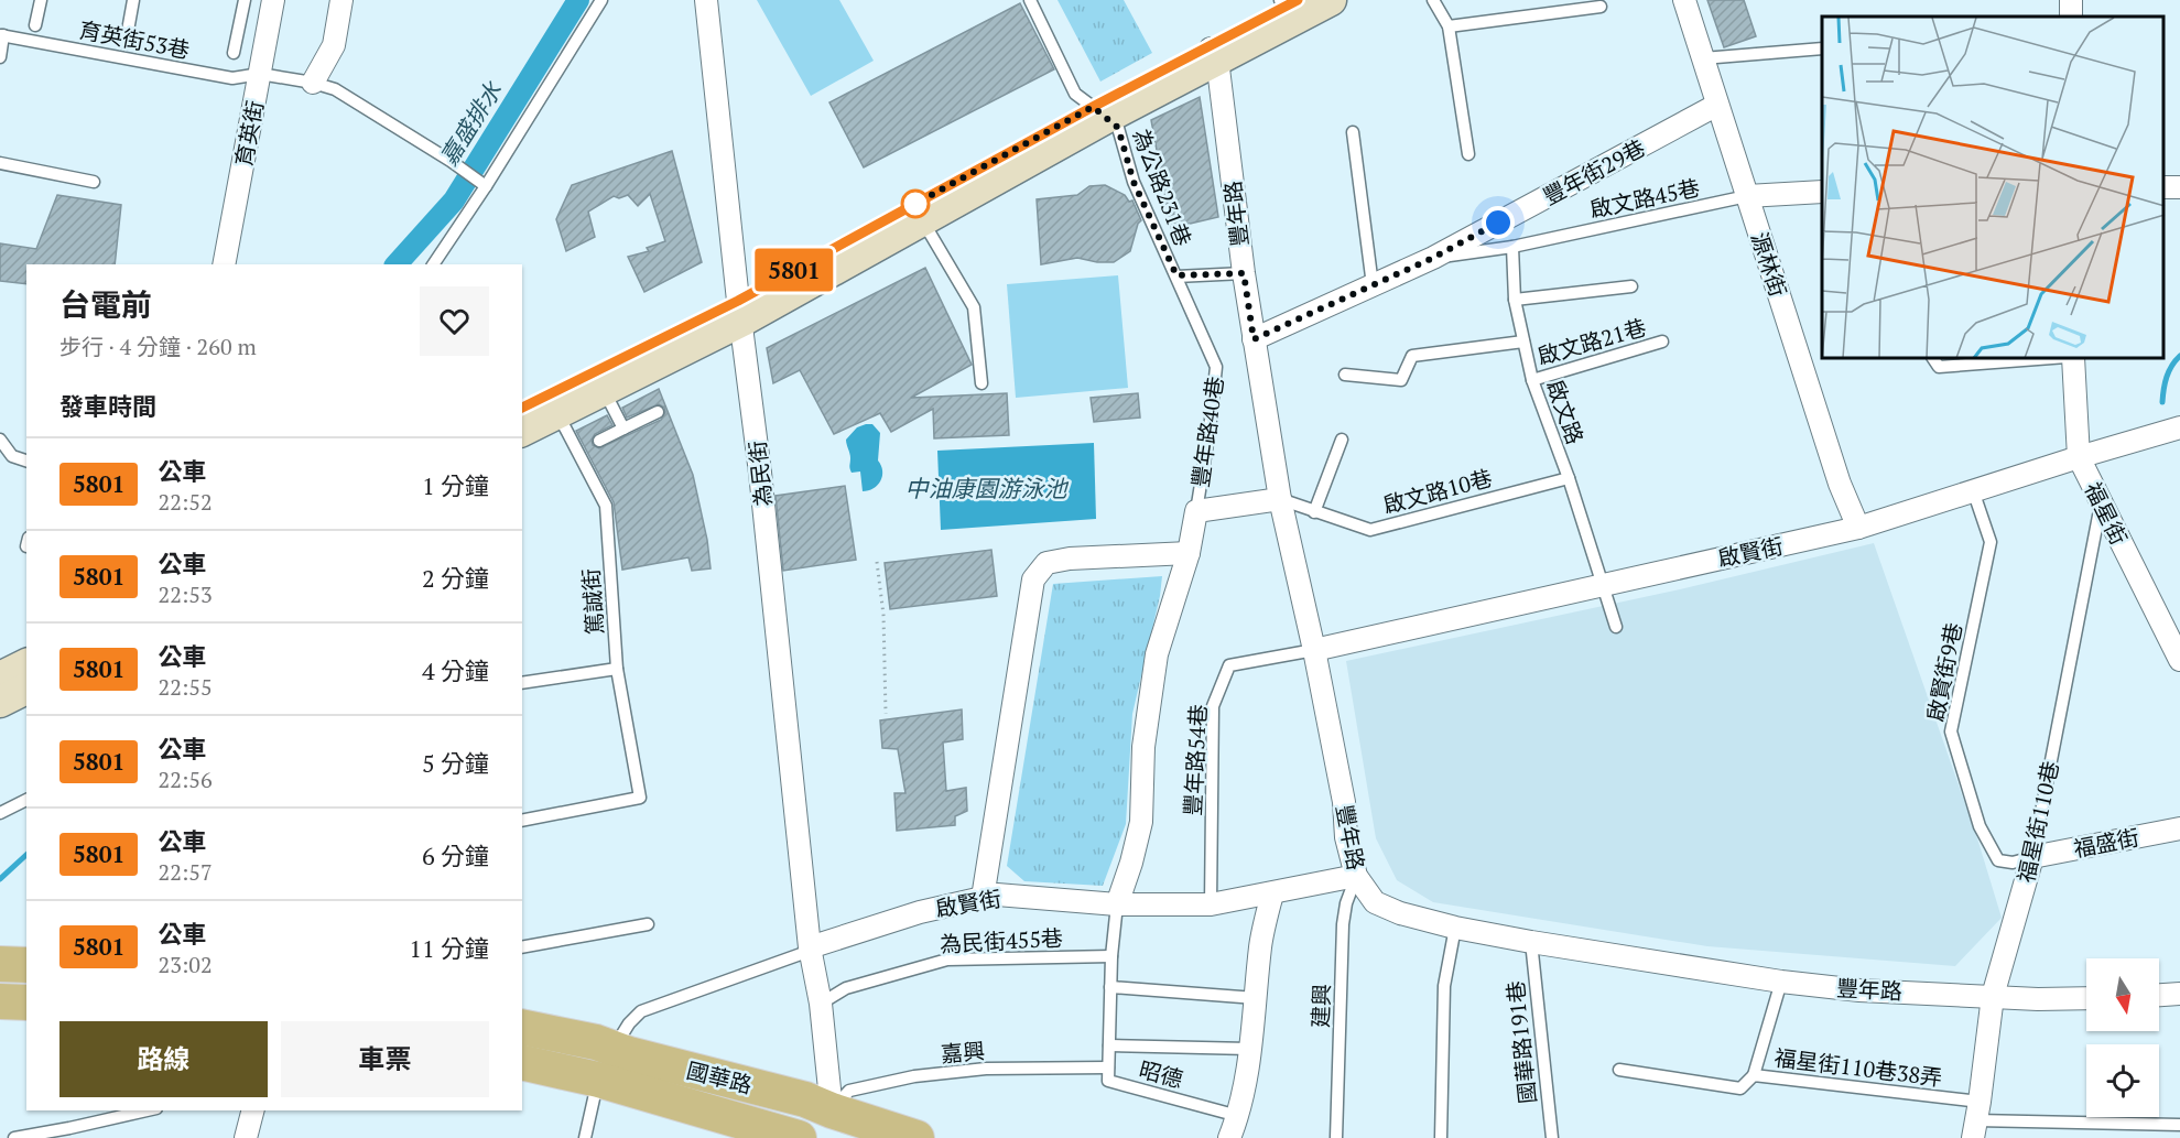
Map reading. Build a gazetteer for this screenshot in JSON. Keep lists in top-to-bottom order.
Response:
{
  "streets": {
    "main road": ["國華路"],
    "street": [
      "育英街",
      "豐年街29巷",
      "豐年路",
      "源林街",
      "豐年路40巷",
      "為民街",
      "福星街",
      "啟賢街",
      "福星街110巷",
      "福盛街"
    ],
    "lane": [
      "育英街53巷",
      "為公路231巷",
      "啟文路45巷",
      "啟文路21巷",
      "啟文路",
      "啟文路10巷",
      "篤誠街",
      "啟賢街9巷",
      "豐年路54巷",
      "為民街455巷",
      "建興",
      "國華路191巷",
      "嘉興",
      "福星街110巷38弄",
      "昭德"
    ]
  },
  "crossings": [
    ["育英街53巷", "育英街"],
    ["豐年街29巷", "啟文路45巷"],
    ["豐年街29巷", "豐年路"],
    ["豐年街29巷", "源林街"],
    ["為公路231巷", "豐年路40巷"],
    ["啟文路45巷", "源林街"],
    ["啟文路45巷", "啟文路"],
    ["豐年路", "豐年路40巷"],
    ["豐年路", "啟文路10巷"],
    ["豐年路", "啟賢街"],
    ["豐年路", "豐年路54巷"],
    ["豐年路", "福星街110巷"],
    ["豐年路", "建興"],
    ["豐年路", "國華路191巷"],
    ["源林街", "啟賢街"],
    ["啟文路21巷", "啟文路"],
    ["啟文路", "啟文路10巷"],
    ["啟文路", "啟賢街"],
    ["豐年路40巷", "啟文路10巷"],
    ["為民街", "啟賢街"],
    ["為民街", "為民街455巷"],
    ["為民街", "嘉興"],
    ["為民街", "國華路"],
    ["福星街", "啟賢街"],
    ["福星街", "福星街110巷"],
    ["啟賢街", "啟賢街9巷"],
    ["啟賢街", "豐年路54巷"],
    ["啟賢街", "建興"],
    ["啟賢街", "昭德"],
    ["啟賢街", "國華路"],
    ["啟賢街9巷", "福星街110巷"],
    ["啟賢街9巷", "福盛街"],
    ["福星街110巷", "福盛街"],
    ["福星街110巷", "福星街110巷38弄"],
    ["為民街455巷", "昭德"],
    ["嘉興", "昭德"],
    ["嘉興", "國華路"]
  ],
  "water": ["嘉盛排水", "中油康園游泳池"],
  "lines": ["bus line 5801"],
  "north": "bottom",
  "page": {
    "on_map": "5801",
    "heading": [
      ["台電前", "步行 · 4 分鐘 · 260 m"],
      "發車時間"
    ],
    "list": [
      {
        "mark": "5801",
        "name": "公車",
        "note": "22:52",
        "value": "1 分鐘"
      },
      {
        "mark": "5801",
        "name": "公車",
        "note": "22:53",
        "value": "2 分鐘"
      },
      {
        "mark": "5801",
        "name": "公車",
        "note": "22:55",
        "value": "4 分鐘"
      },
      {
        "mark": "5801",
        "name": "公車",
        "note": "22:56",
        "value": "5 分鐘"
      },
      {
        "mark": "5801",
        "name": "公車",
        "note": "22:57",
        "value": "6 分鐘"
      },
      {
        "mark": "5801",
        "name": "公車",
        "note": "23:02",
        "value": "11 分鐘"
      }
    ],
    "buttons": ["路線", "車票"]
  }
}
